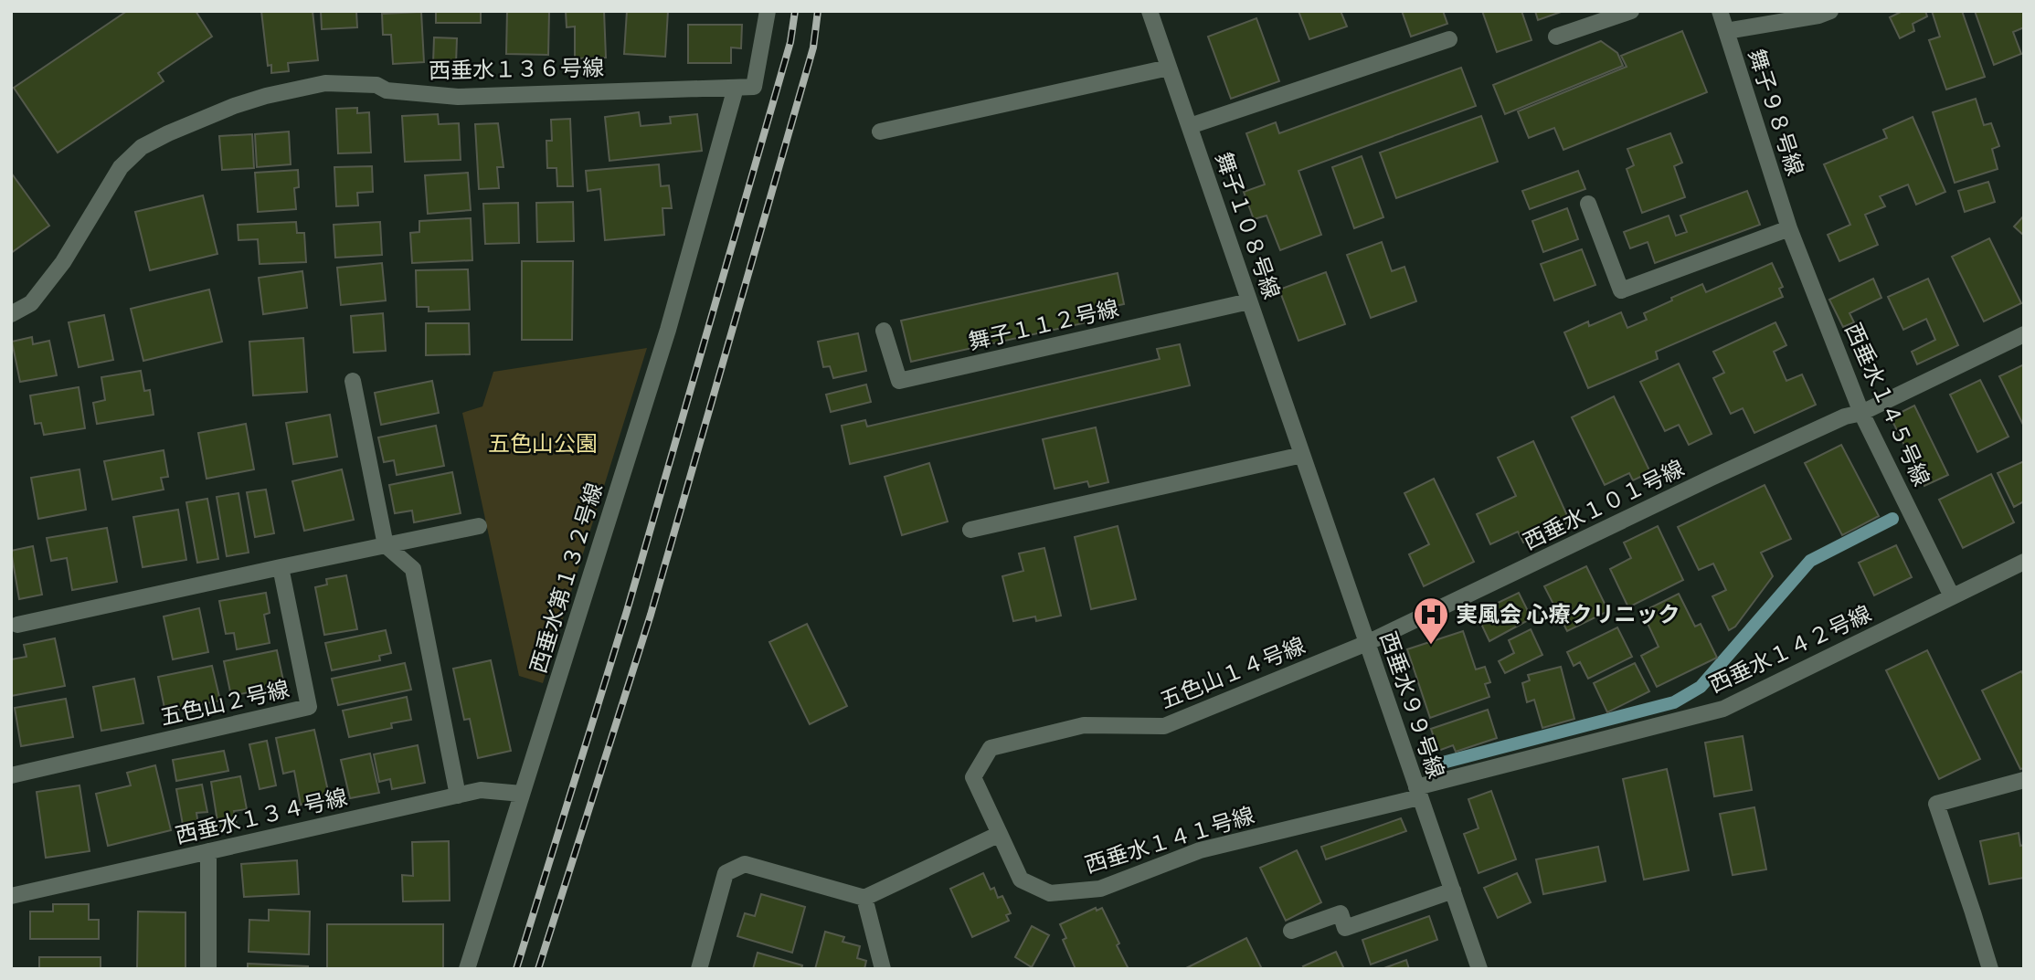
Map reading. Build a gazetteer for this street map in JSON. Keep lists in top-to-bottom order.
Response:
{
  "streets": {
    "street": [
      "西垂水１３６号線",
      "舞子９８号線",
      "舞子１０８号線",
      "舞子１１２号線",
      "西垂水１４５号線",
      "西垂水１０１号線",
      "西垂水第１３２号線",
      "西垂水１４２号線",
      "五色山１４号線",
      "五色山２号線",
      "西垂水９９号線",
      "西垂水１３４号線",
      "西垂水１４１号線"
    ]
  },
  "crossings": [
    ["西垂水１３６号線", "西垂水第１３２号線"],
    ["舞子９８号線", "西垂水１４５号線"],
    ["舞子１０８号線", "舞子１１２号線"],
    ["舞子１０８号線", "西垂水９９号線"],
    ["西垂水１４５号線", "西垂水１０１号線"],
    ["西垂水１４５号線", "西垂水１４２号線"],
    ["西垂水１０１号線", "五色山１４号線"],
    ["西垂水１０１号線", "西垂水９９号線"],
    ["西垂水第１３２号線", "西垂水１３４号線"],
    ["西垂水１４２号線", "西垂水９９号線"],
    ["西垂水１４２号線", "西垂水１４１号線"],
    ["五色山１４号線", "西垂水９９号線"],
    ["五色山１４号線", "西垂水１４１号線"],
    ["西垂水９９号線", "西垂水１４１号線"]
  ],
  "parks": ["五色山公園"],
  "places": {
    "hospital": ["実風会 心療クリニック"]
  }
}
